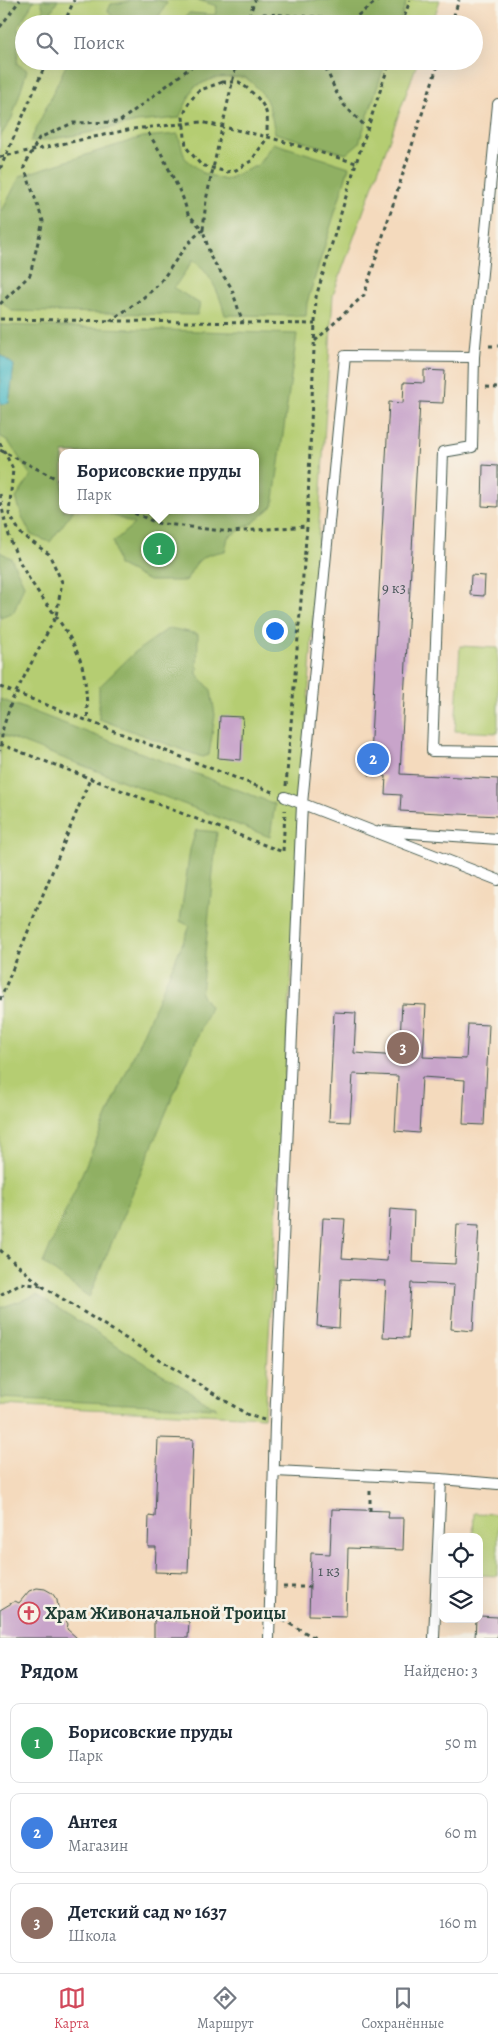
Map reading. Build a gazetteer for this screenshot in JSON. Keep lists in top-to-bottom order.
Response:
{
  "places": {
    "church": ["Храм Живоначальной Троицы"]
  },
  "house_numbers": ["9 к3", "1 к3"],
  "page": {
    "search": "Поиск",
    "popup": ["Борисовские пруды", "Парк"],
    "pins": ["1", "2", "3"],
    "heading": ["Рядом", "Найдено: 3"],
    "list": [
      {
        "mark": "1",
        "name": "Борисовские пруды",
        "note": "Парк",
        "value": "50 m"
      },
      {
        "mark": "2",
        "name": "Антея",
        "note": "Магазин",
        "value": "60 m"
      },
      {
        "mark": "3",
        "name": "Детский сад № 1637",
        "note": "Школа",
        "value": "160 m"
      }
    ],
    "nav": ["Карта", "Маршрут", "Сохранённые"]
  }
}
